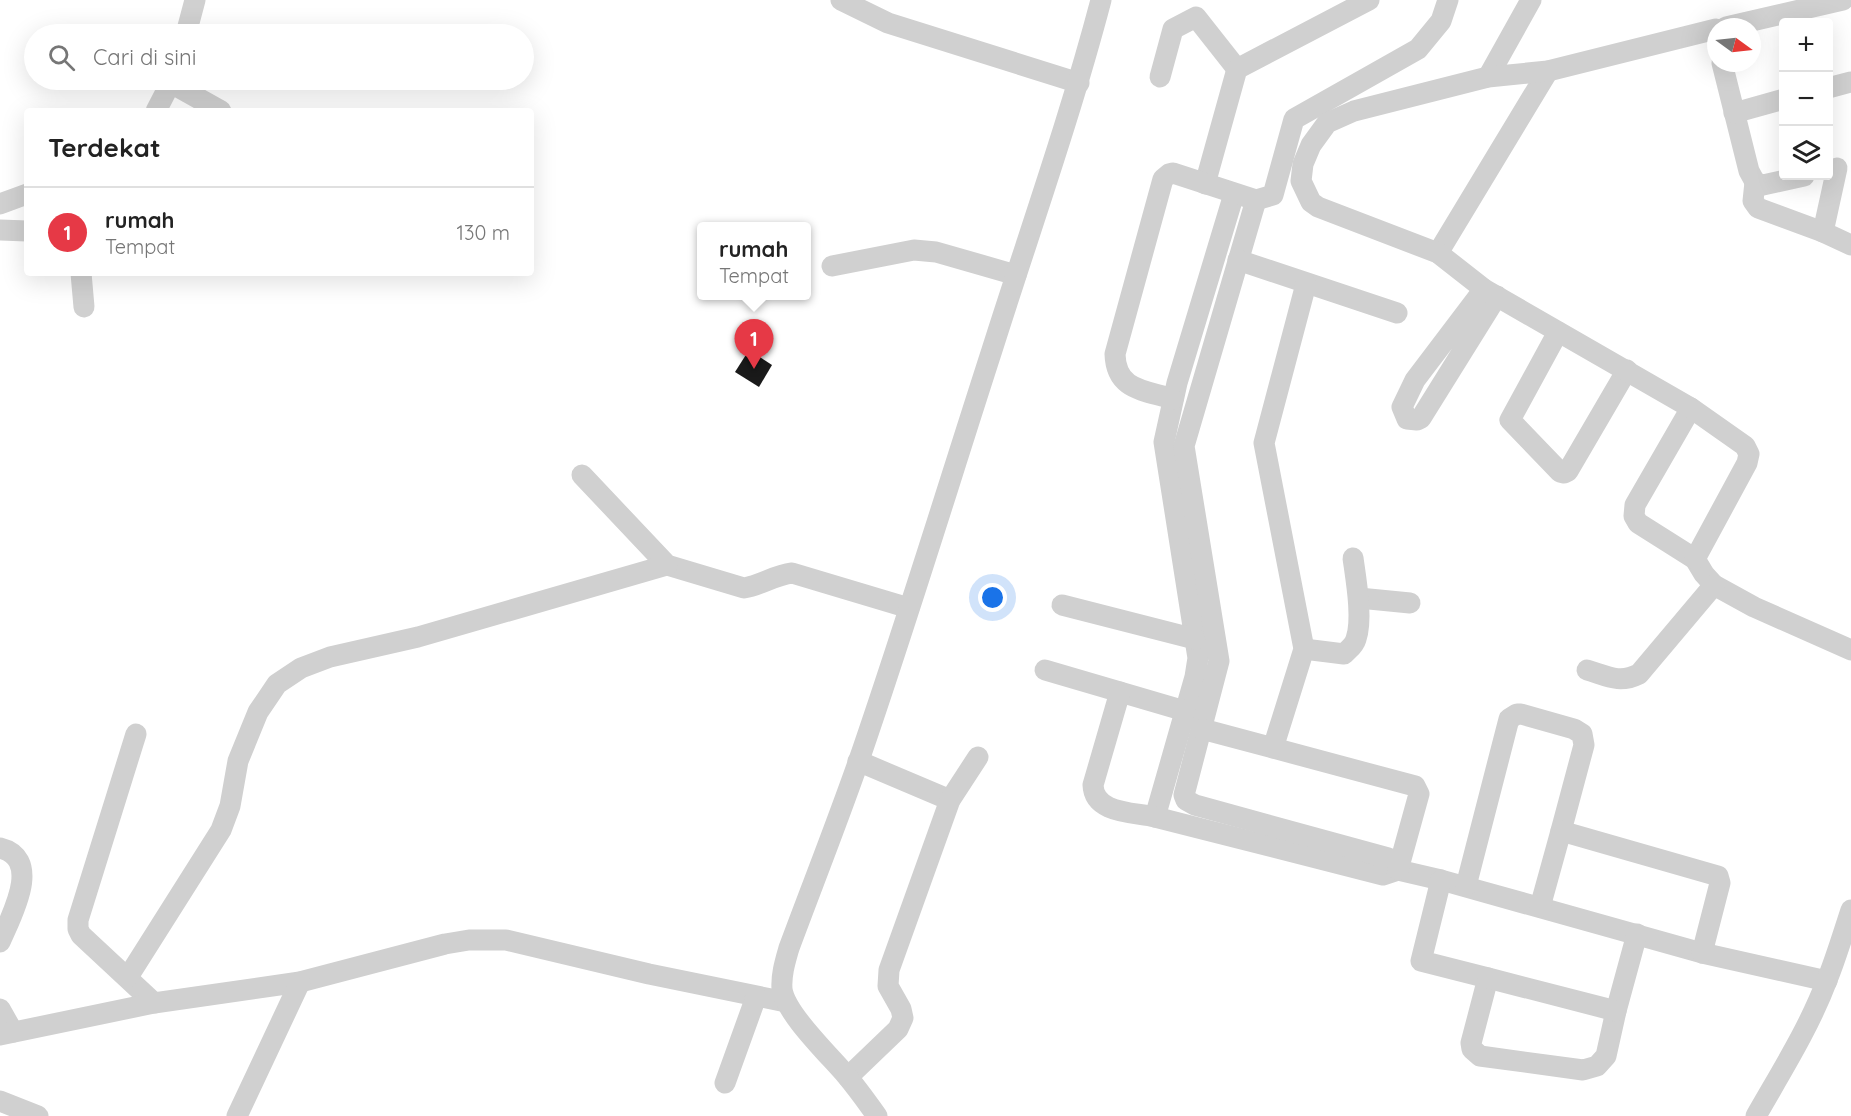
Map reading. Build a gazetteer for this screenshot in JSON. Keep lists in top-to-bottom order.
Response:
{
  "north": "right",
  "page": {
    "map_buttons": ["+", "−"],
    "search": "Cari di sini",
    "heading": "Terdekat",
    "list": [
      {
        "mark": "1",
        "name": "rumah",
        "note": "Tempat",
        "value": "130 m"
      }
    ],
    "popup": ["rumah", "Tempat"],
    "pins": "1"
  }
}
